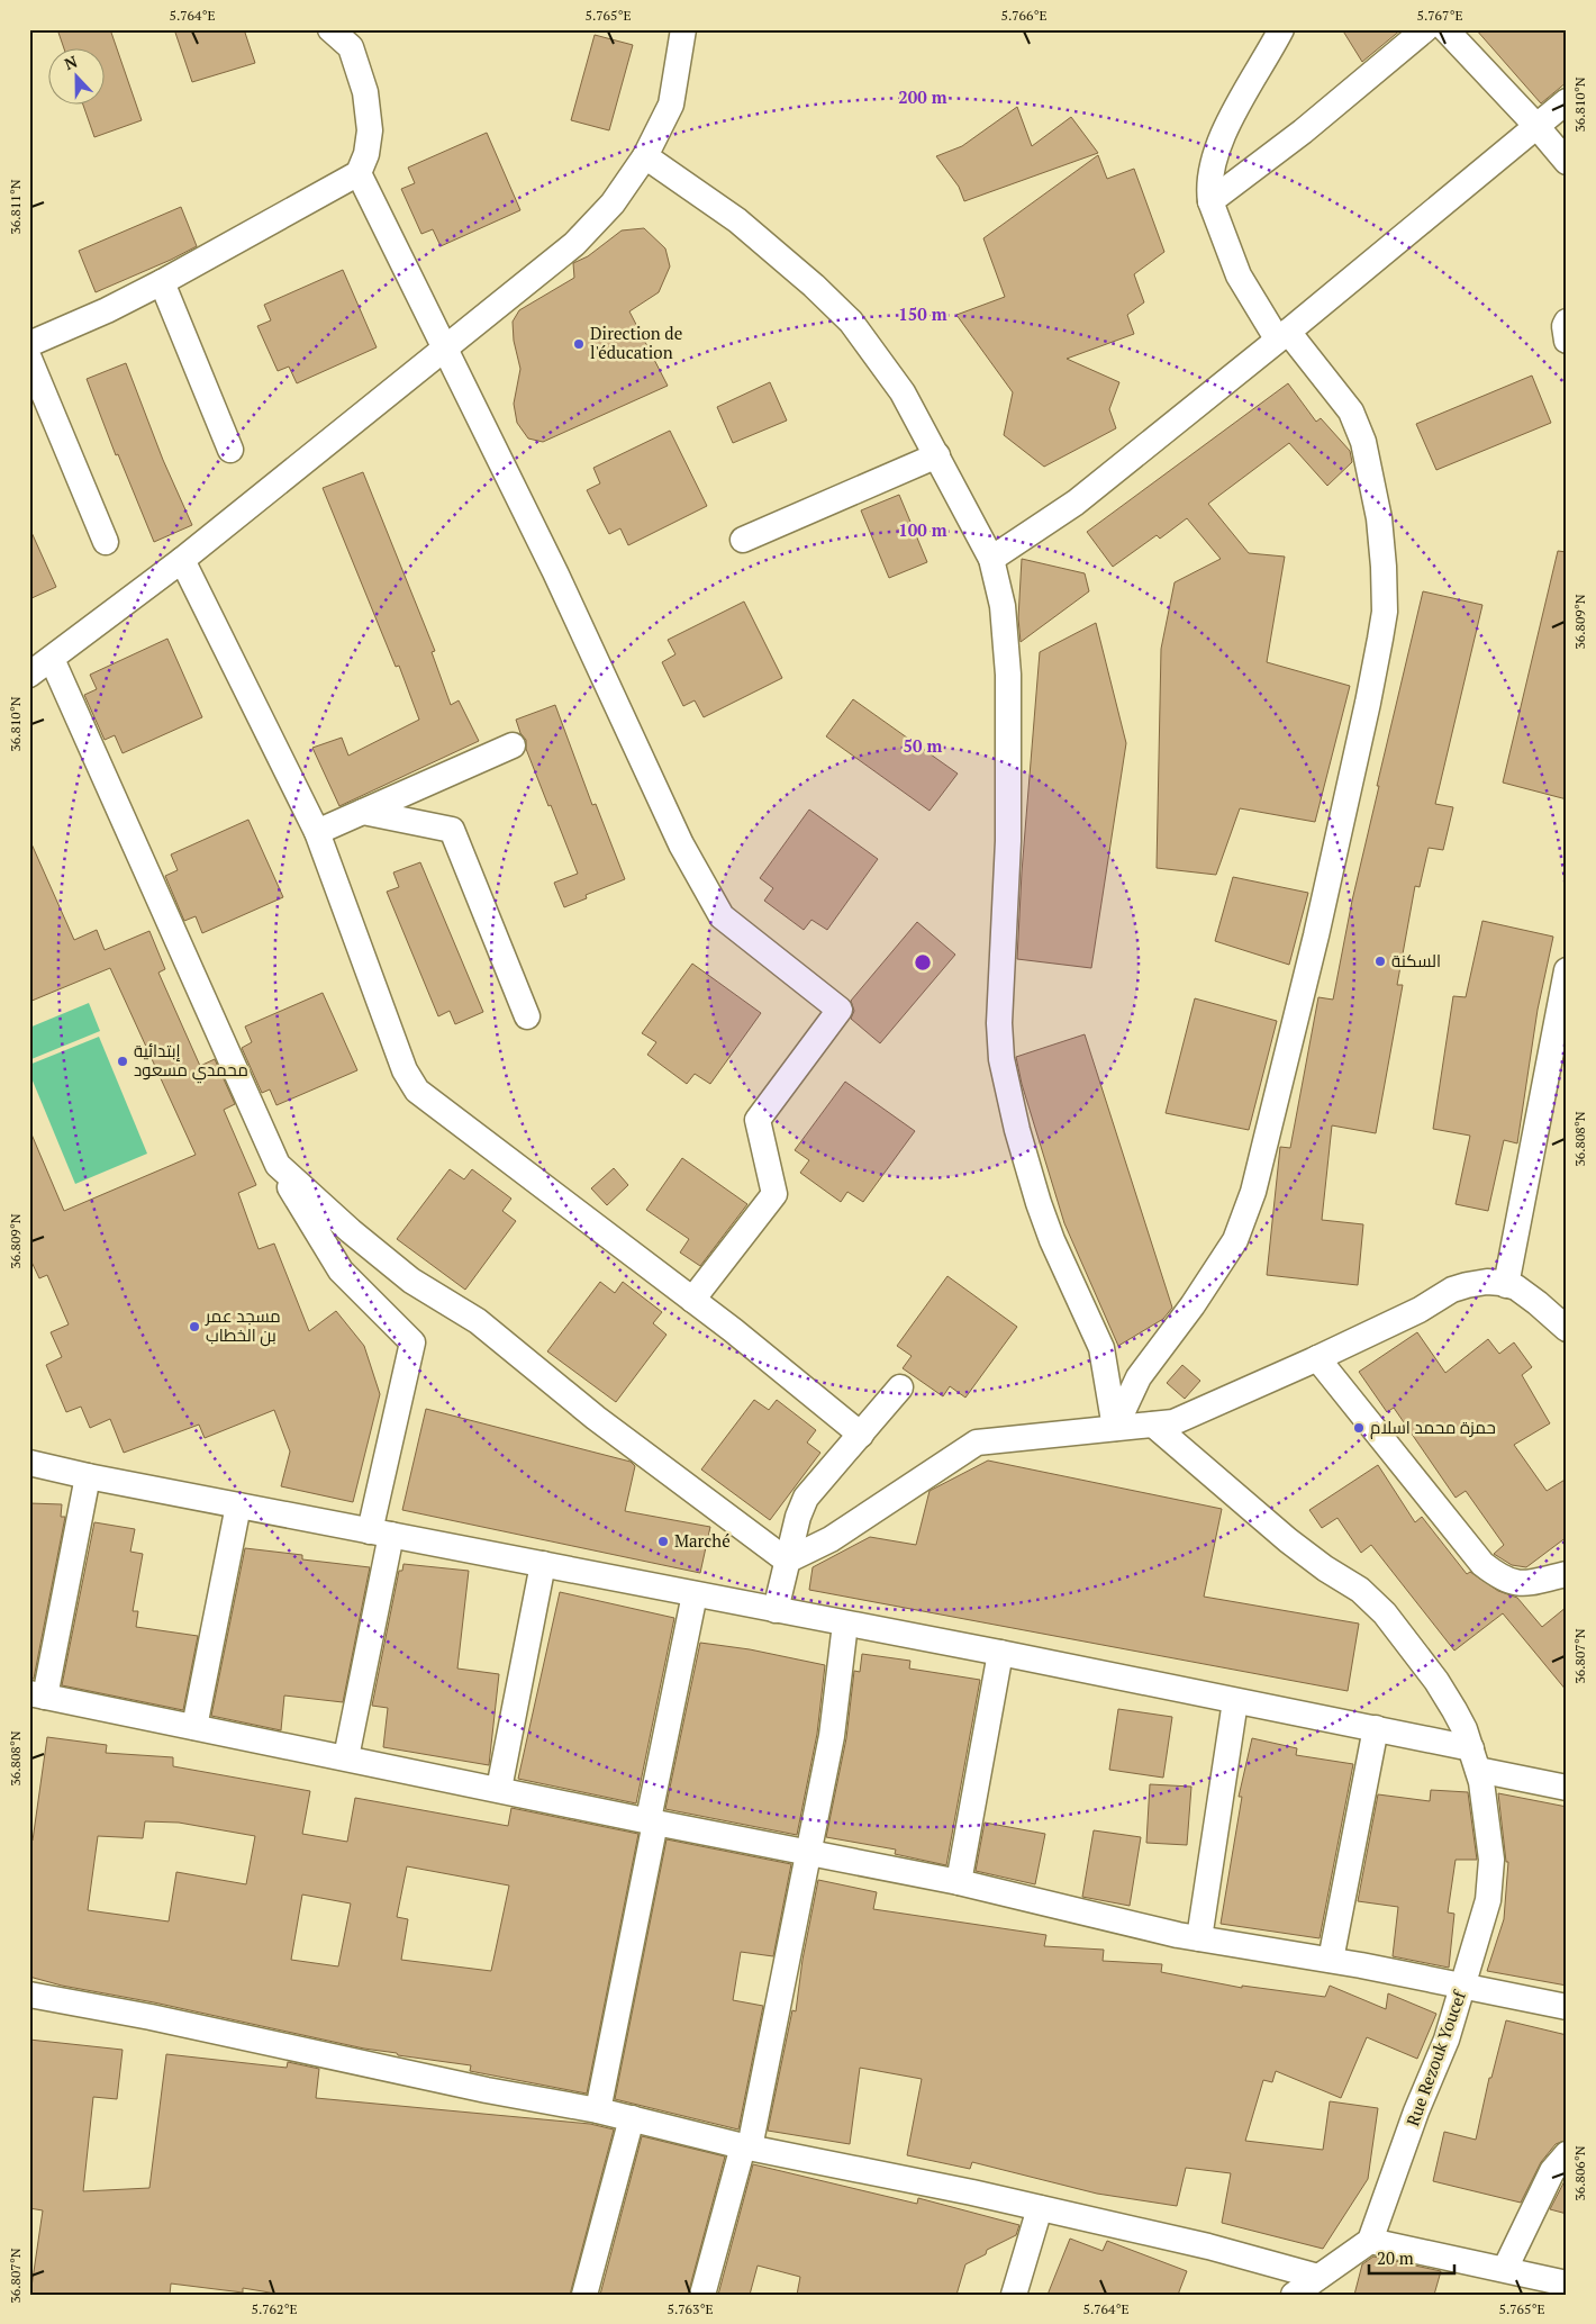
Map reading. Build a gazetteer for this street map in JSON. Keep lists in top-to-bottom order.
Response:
{
  "streets": {
    "street": ["Rue Rezouk Youcef"]
  },
  "places": [
    "Direction de l'éducation",
    "السكنة",
    "إبتدائية محمدي مسعود",
    "مسجد عمر بن الخطاب",
    "حمزة محمد اسلام",
    "Marché"
  ],
  "scale_bar": "20 m",
  "north": "top",
  "coordinates": [
    "5.764°E",
    "5.765°E",
    "5.766°E",
    "5.767°E",
    "36.810°N",
    "36.811°N",
    "36.809°N",
    "36.808°N",
    "36.807°N",
    "36.806°N",
    "5.762°E",
    "5.763°E"
  ],
  "rings": [
    "200 m",
    "150 m",
    "100 m",
    "50 m"
  ]
}
